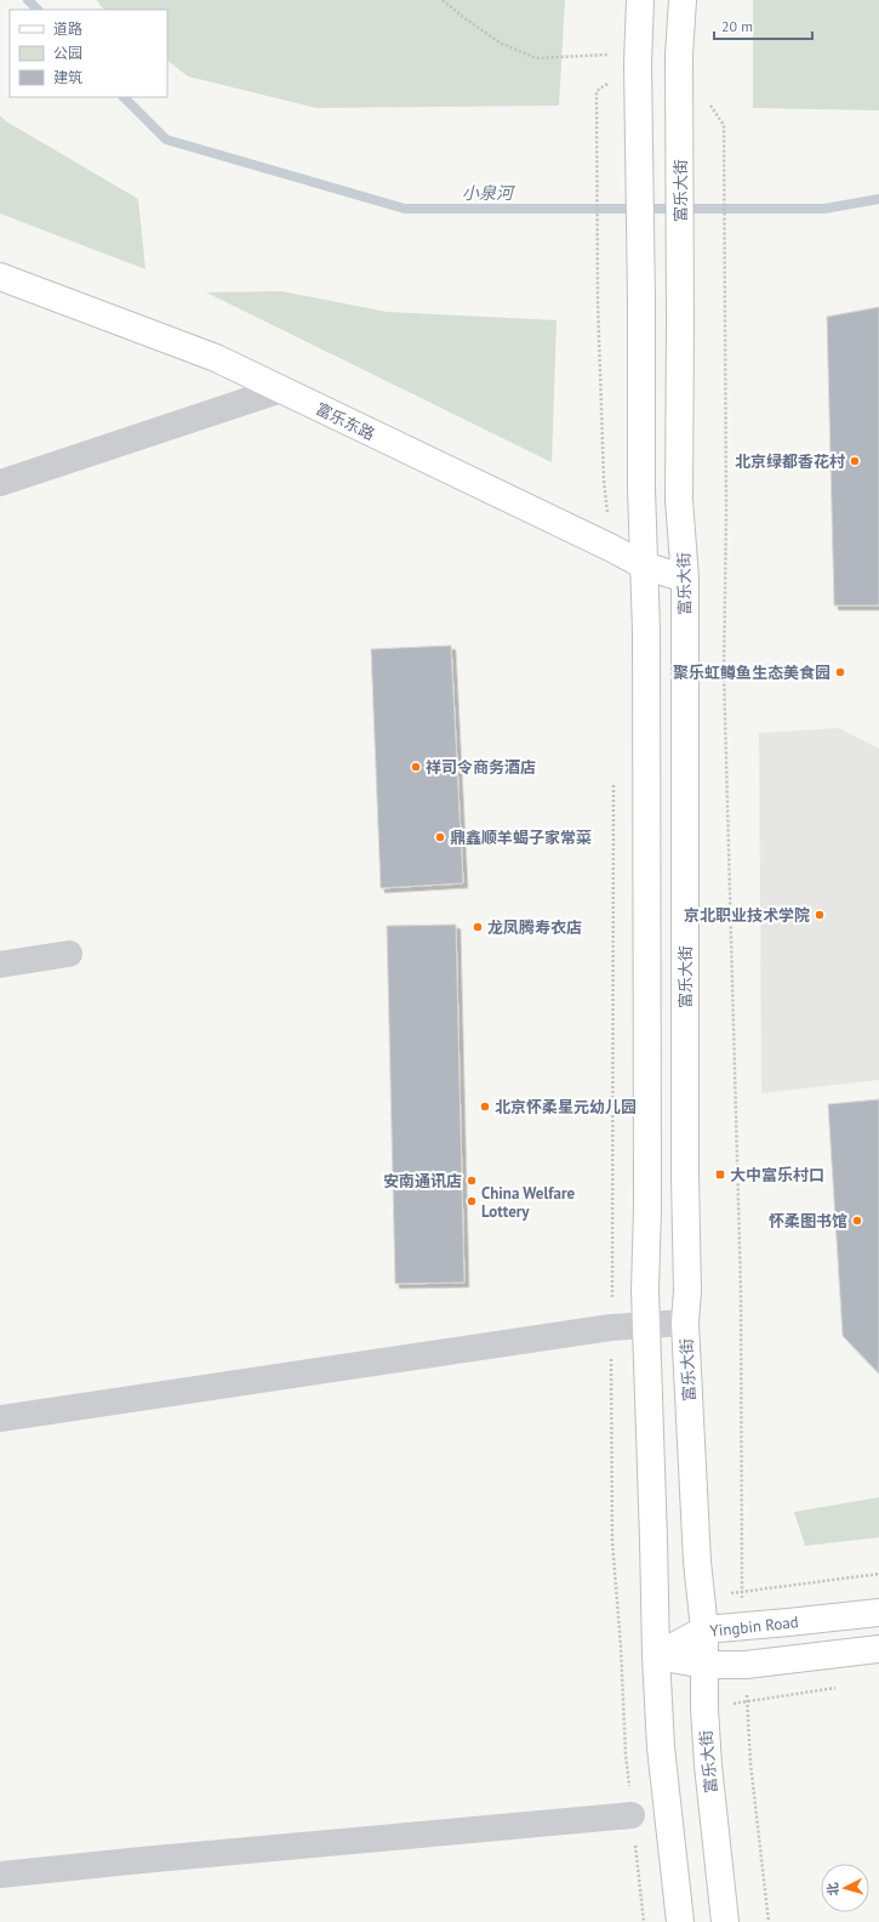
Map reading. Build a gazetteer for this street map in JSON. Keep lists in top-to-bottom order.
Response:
{
  "streets": {
    "main road": ["富乐大街", "富乐东路", "Yingbin Road"]
  },
  "crossings": [
    ["富乐大街", "富乐东路"],
    ["富乐大街", "Yingbin Road"]
  ],
  "water": ["小泉河"],
  "places": {
    "other": [
      "北京绿都香花村",
      "聚乐虹鳟鱼生态美食园",
      "祥司令商务酒店",
      "鼎鑫顺羊蝎子家常菜",
      "京北职业技术学院",
      "龙凤腾寿衣店",
      "北京怀柔星元幼儿园",
      "安南通讯店",
      "China Welfare Lottery",
      "怀柔图书馆"
    ],
    "transit": ["大中富乐村口"]
  },
  "legend": ["道路", "公园", "建筑"],
  "scale_bar": "20 m",
  "north": "left"
}
